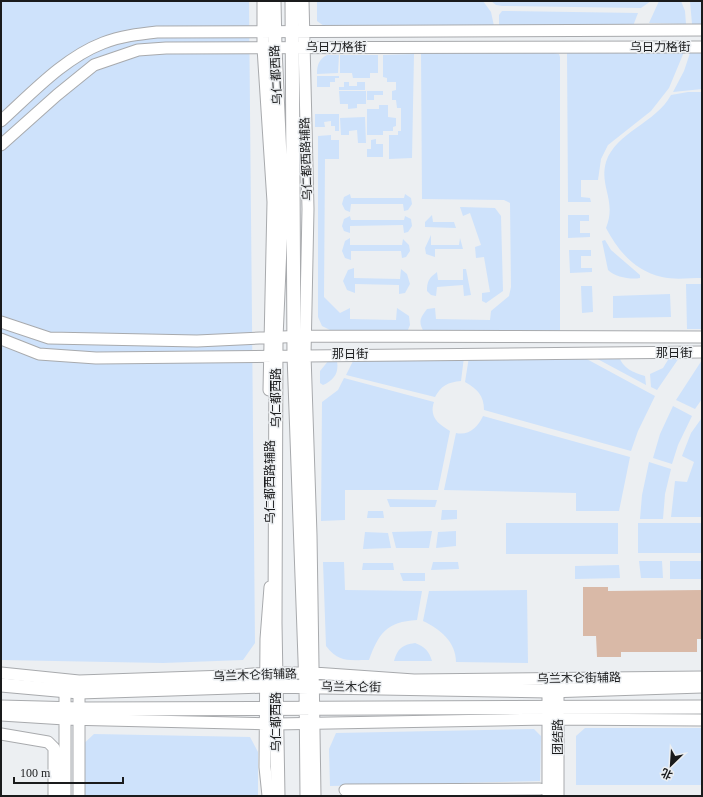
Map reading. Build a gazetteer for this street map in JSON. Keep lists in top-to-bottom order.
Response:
{
  "streets": {
    "main road": ["乌仁都西路", "乌兰木仑街"],
    "street": [
      "乌日力格街",
      "那日街",
      "乌兰木仑街辅路",
      "团结路"
    ]
  },
  "crossings": [
    ["乌日力格街", "乌仁都西路"],
    ["乌仁都西路", "那日街"],
    ["乌仁都西路", "乌兰木仑街辅路"],
    ["乌仁都西路", "乌兰木仑街"],
    ["乌兰木仑街辅路", "乌兰木仑街"],
    ["乌兰木仑街辅路", "团结路"],
    ["乌兰木仑街", "团结路"]
  ],
  "scale_bar": "100 m",
  "north": "bottom left"
}
